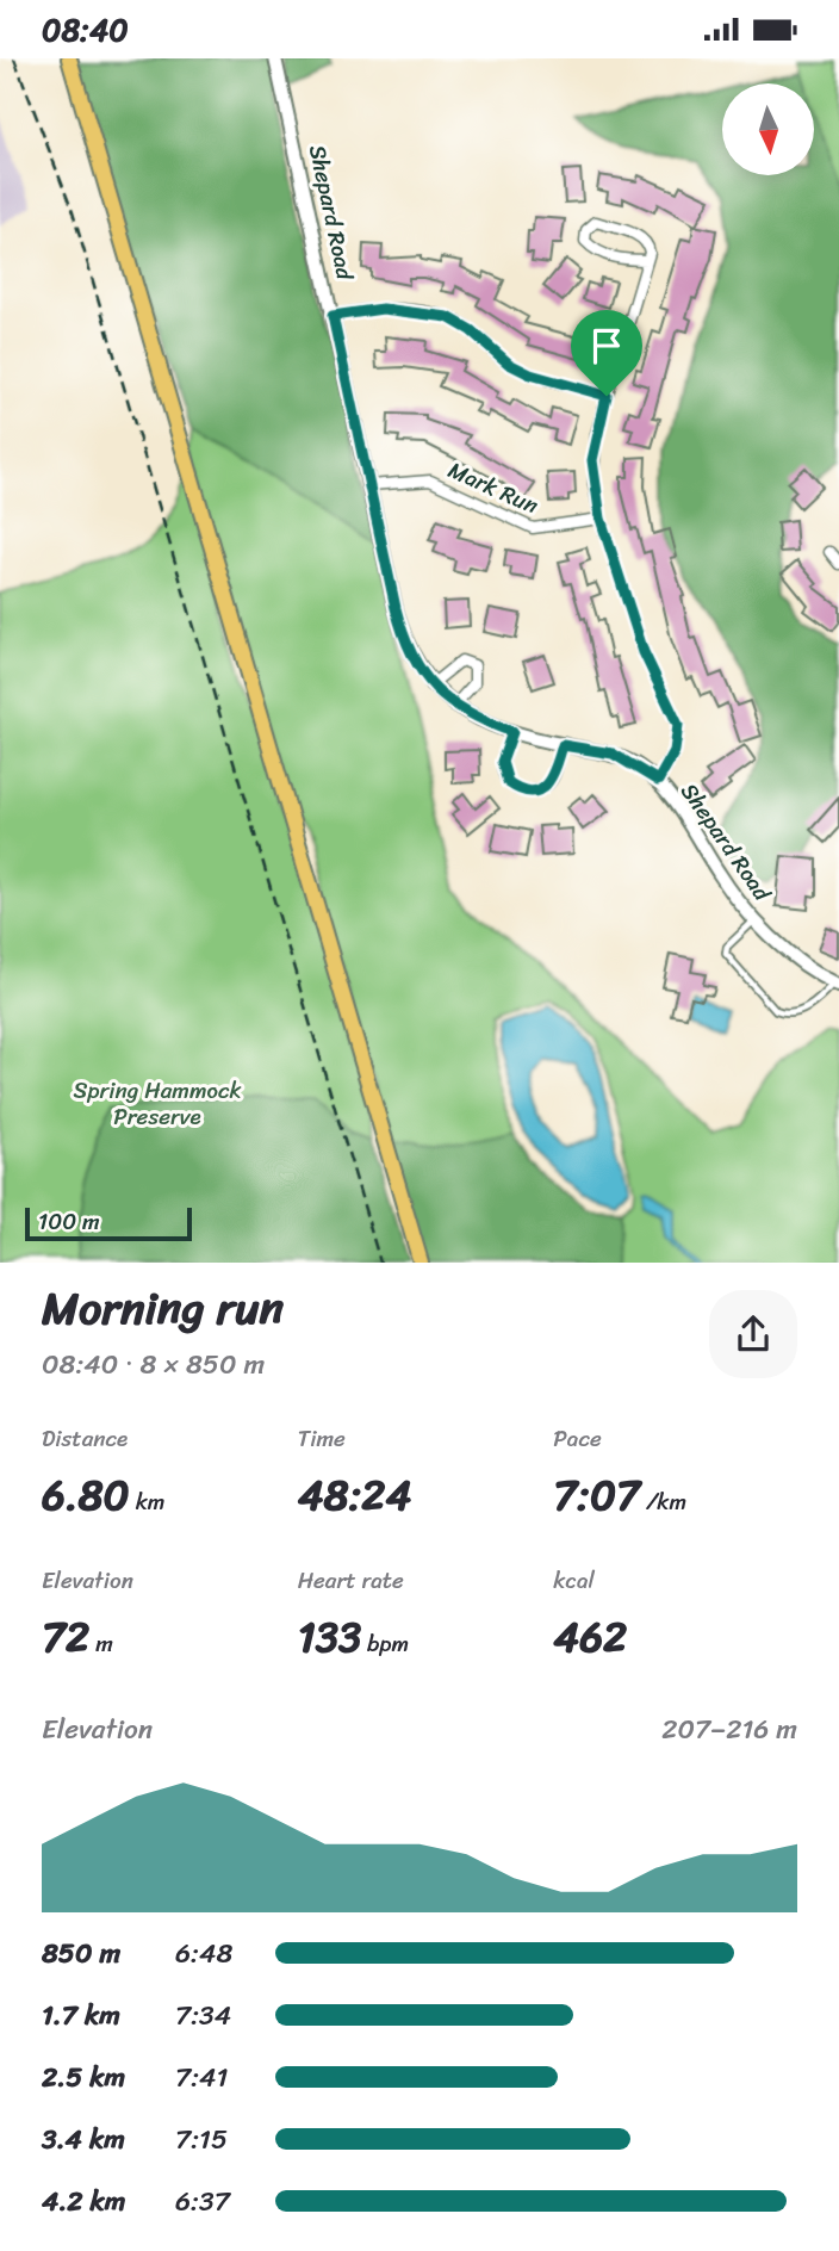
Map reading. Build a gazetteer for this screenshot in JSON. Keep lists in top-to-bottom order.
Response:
{
  "streets": {
    "street": ["Shepard Road", "Mark Run"]
  },
  "crossings": [
    ["Shepard Road", "Mark Run"]
  ],
  "parks": ["Spring Hammock Preserve"],
  "scale_bar": "100 m",
  "north": "bottom",
  "page": {
    "status": "08:40",
    "scale": "100 m",
    "heading": ["Morning run", "08:40 · 8 × 850 m"],
    "stats": [
      ["Distance", "6.80 km"],
      ["Time", "48:24"],
      ["Pace", "7:07 /km"],
      ["Elevation", "72 m"],
      ["Heart rate", "133 bpm"],
      ["kcal", "462"]
    ],
    "chart": ["Elevation", "207–216 m"],
    "list": [
      {
        "name": "850 m",
        "note": "6:48"
      },
      {
        "name": "1.7 km",
        "note": "7:34"
      },
      {
        "name": "2.5 km",
        "note": "7:41"
      },
      {
        "name": "3.4 km",
        "note": "7:15"
      },
      {
        "name": "4.2 km",
        "note": "6:37"
      }
    ]
  }
}
